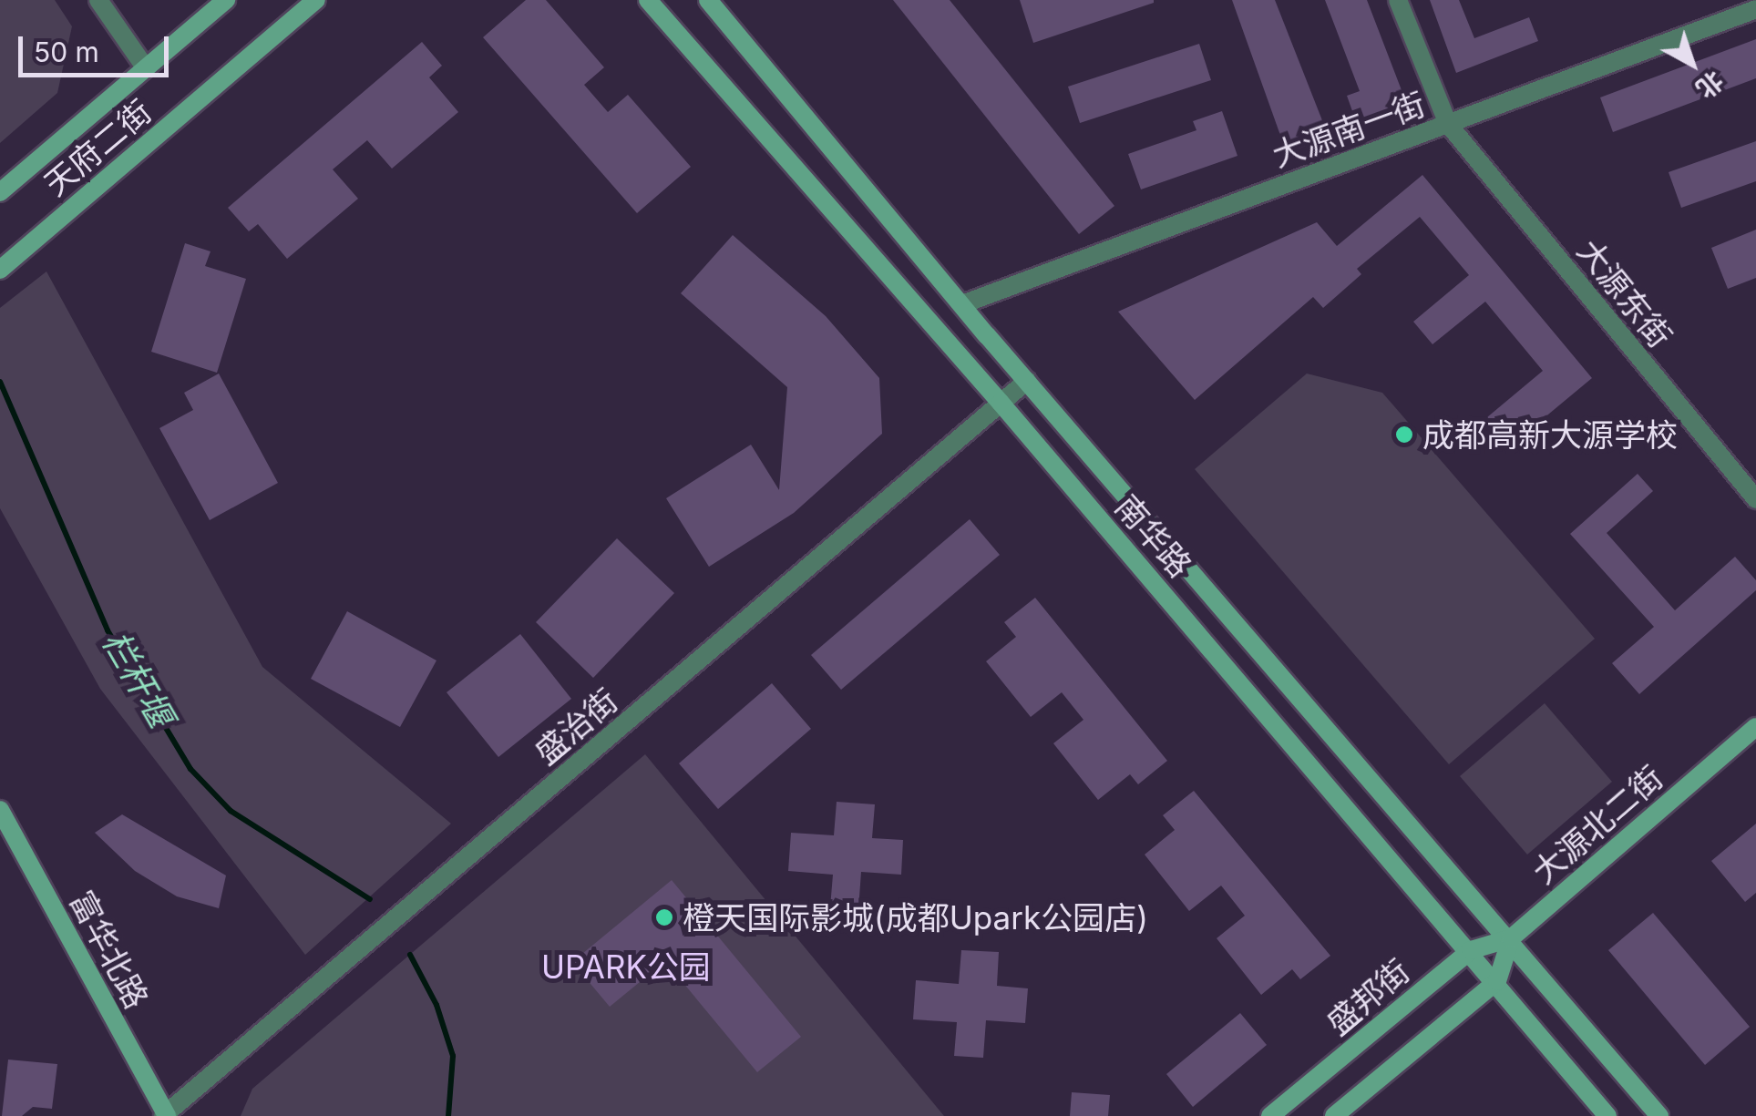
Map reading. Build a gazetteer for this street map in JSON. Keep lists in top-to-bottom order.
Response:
{
  "streets": {
    "main road": [
      "天府二街",
      "南华路",
      "大源北二街",
      "富华北路",
      "盛邦街"
    ],
    "street": ["大源南一街", "大源东街", "盛治街"]
  },
  "crossings": [
    ["大源南一街", "大源东街"],
    ["大源南一街", "南华路"],
    ["南华路", "盛治街"],
    ["南华路", "大源北二街"],
    ["南华路", "盛邦街"],
    ["盛治街", "富华北路"],
    ["大源北二街", "盛邦街"]
  ],
  "water": ["栏杆堰"],
  "parks": ["UPARK公园"],
  "places": ["成都高新大源学校", "橙天国际影城(成都Upark公园店)"],
  "scale_bar": "50 m",
  "north": "bottom right"
}
